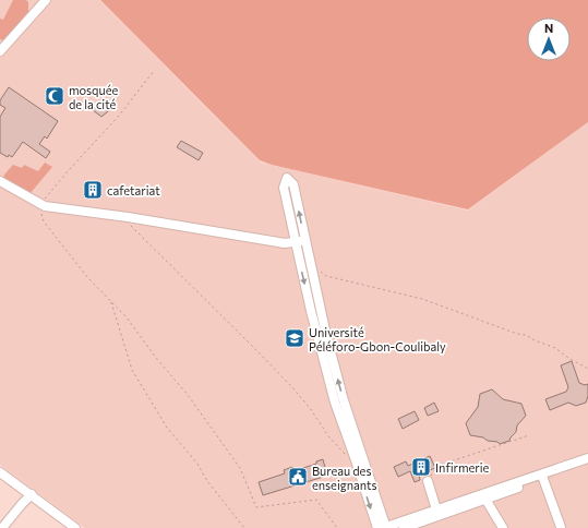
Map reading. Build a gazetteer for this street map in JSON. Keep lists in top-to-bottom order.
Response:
{
  "places": {
    "mosque": ["mosquée de la cité"],
    "building": ["cafetariat", "Infirmerie"],
    "school or university": ["Université Péléforo-Gbon-Coulibaly"],
    "public building": ["Bureau des enseignants"]
  },
  "north": "top"
}
